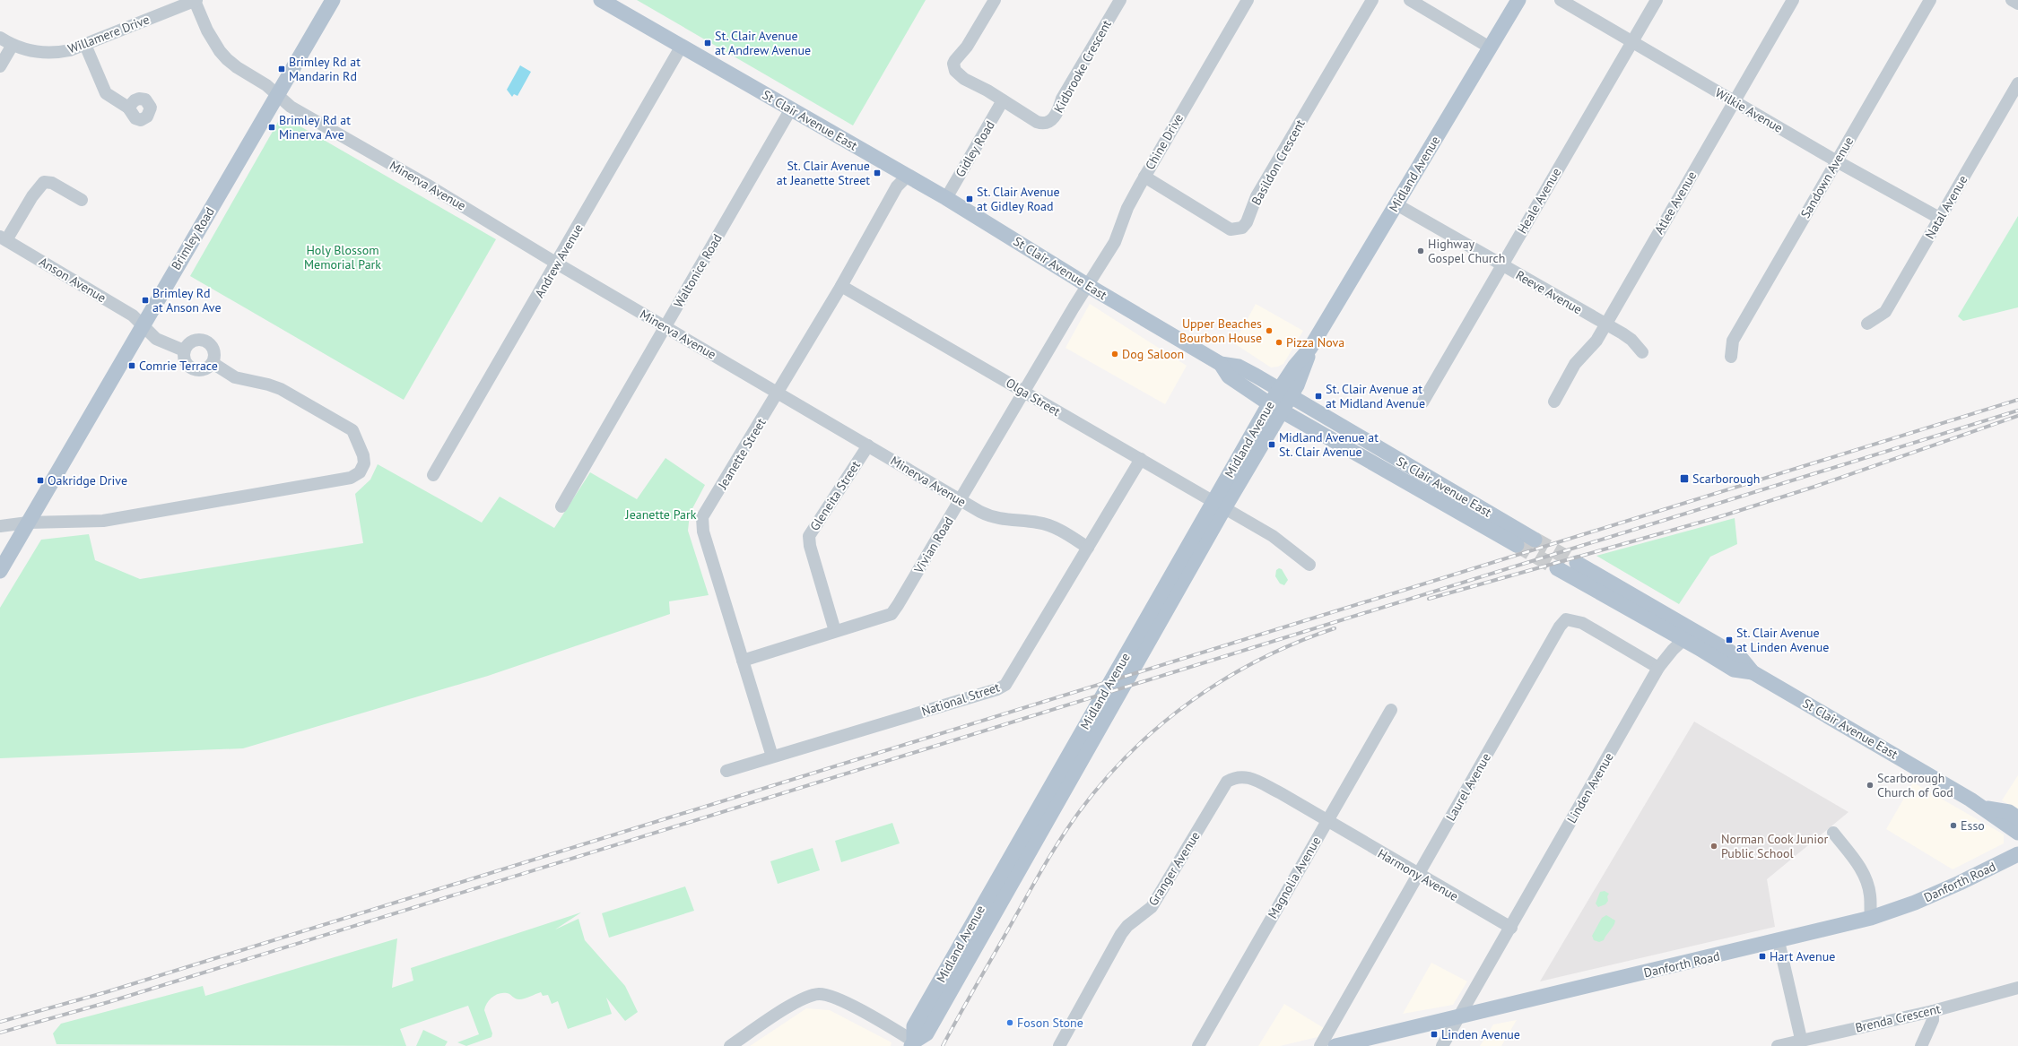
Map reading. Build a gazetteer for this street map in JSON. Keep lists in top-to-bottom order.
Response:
{
  "streets": {
    "main road": [
      "St Clair Avenue East",
      "Midland Avenue",
      "Brimley Road",
      "Danforth Road"
    ],
    "street": [
      "Willamere Drive",
      "Kidbrooke Crescent",
      "Wilkie Avenue",
      "Chine Drive",
      "Gidley Road",
      "Basildon Crescent",
      "Sandown Avenue",
      "Minerva Avenue",
      "Heale Avenue",
      "Atlee Avenue",
      "Natal Avenue",
      "Andrew Avenue",
      "Waltonice Road",
      "Anson Avenue",
      "Reeve Avenue",
      "Olga Street",
      "Jeanette Street",
      "Gleneita Street",
      "Vivian Road",
      "National Street",
      "Laurel Avenue",
      "Linden Avenue",
      "Granger Avenue",
      "Harmony Avenue",
      "Magnolia Avenue",
      "Brenda Crescent"
    ]
  },
  "crossings": [
    ["Willamere Drive", "Minerva Avenue"],
    ["Kidbrooke Crescent", "Gidley Road"],
    ["Wilkie Avenue", "Sandown Avenue"],
    ["Wilkie Avenue", "Heale Avenue"],
    ["Wilkie Avenue", "Atlee Avenue"],
    ["Wilkie Avenue", "Natal Avenue"],
    ["St Clair Avenue East", "Chine Drive"],
    ["St Clair Avenue East", "Gidley Road"],
    ["St Clair Avenue East", "Midland Avenue"],
    ["St Clair Avenue East", "Andrew Avenue"],
    ["St Clair Avenue East", "Waltonice Road"],
    ["St Clair Avenue East", "Jeanette Street"],
    ["St Clair Avenue East", "Vivian Road"],
    ["St Clair Avenue East", "Linden Avenue"],
    ["Chine Drive", "Basildon Crescent"],
    ["Chine Drive", "Vivian Road"],
    ["Midland Avenue", "Reeve Avenue"],
    ["Midland Avenue", "Olga Street"],
    ["Minerva Avenue", "Brimley Road"],
    ["Minerva Avenue", "Andrew Avenue"],
    ["Minerva Avenue", "Waltonice Road"],
    ["Minerva Avenue", "Jeanette Street"],
    ["Minerva Avenue", "Gleneita Street"],
    ["Minerva Avenue", "Vivian Road"],
    ["Minerva Avenue", "National Street"],
    ["Heale Avenue", "Reeve Avenue"],
    ["Atlee Avenue", "Reeve Avenue"],
    ["Brimley Road", "Anson Avenue"],
    ["Olga Street", "Jeanette Street"],
    ["Olga Street", "Vivian Road"],
    ["Olga Street", "National Street"],
    ["Jeanette Street", "Vivian Road"],
    ["Jeanette Street", "National Street"],
    ["Gleneita Street", "Vivian Road"],
    ["Laurel Avenue", "Linden Avenue"],
    ["Laurel Avenue", "Harmony Avenue"],
    ["Linden Avenue", "Harmony Avenue"],
    ["Linden Avenue", "Danforth Road"],
    ["Granger Avenue", "Harmony Avenue"],
    ["Granger Avenue", "Magnolia Avenue"],
    ["Harmony Avenue", "Magnolia Avenue"]
  ],
  "parks": ["Holy Blossom Memorial Park", "Jeanette Park"],
  "places": {
    "transit": [
      "St. Clair Avenue at Andrew Avenue",
      "Brimley Rd at Mandarin Rd",
      "Brimley Rd at Minerva Ave",
      "St. Clair Avenue at Jeanette Street",
      "St. Clair Avenue at Gidley Road",
      "Brimley Rd at Anson Ave",
      "Comrie Terrace",
      "St. Clair Avenue at at Midland Avenue",
      "Midland Avenue at St. Clair Avenue",
      "Scarborough",
      "Oakridge Drive",
      "St. Clair Avenue at Linden Avenue",
      "Hart Avenue",
      "Linden Avenue"
    ],
    "other": [
      "Highway Gospel Church",
      "Upper Beaches Bourbon House",
      "Pizza Nova",
      "Dog Saloon",
      "Scarborough Church of God",
      "Esso",
      "Norman Cook Junior Public School",
      "Foson Stone"
    ]
  }
}
